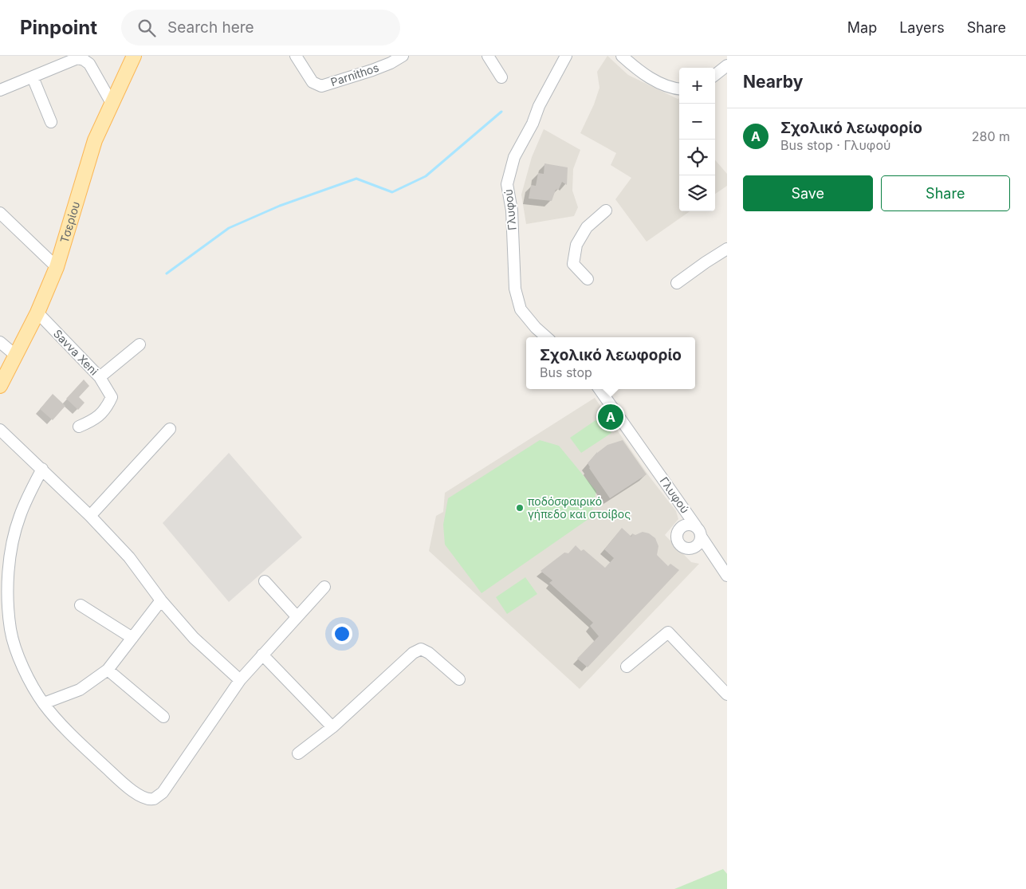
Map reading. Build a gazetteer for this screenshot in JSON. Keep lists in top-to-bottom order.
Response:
{
  "streets": {
    "main road": ["Τσερίου"],
    "street": ["Parnithos", "Γλυφού", "Savva Xeni"]
  },
  "crossings": [
    ["Τσερίου", "Savva Xeni"]
  ],
  "places": ["ποδόσφαιρικό γήπεδο και στοίβος"],
  "page": {
    "header": "Pinpoint",
    "search": "Search here",
    "nav": ["Map", "Layers", "Share"],
    "heading": "Nearby",
    "map_buttons": ["+", "−"],
    "list": [
      {
        "mark": "A",
        "name": "Σχολικό λεωφορίο",
        "note": "Bus stop · Γλυφού",
        "value": "280 m"
      }
    ],
    "buttons": ["Save", "Share"],
    "popup": ["Σχολικό λεωφορίο", "Bus stop"],
    "pins": "A"
  }
}
